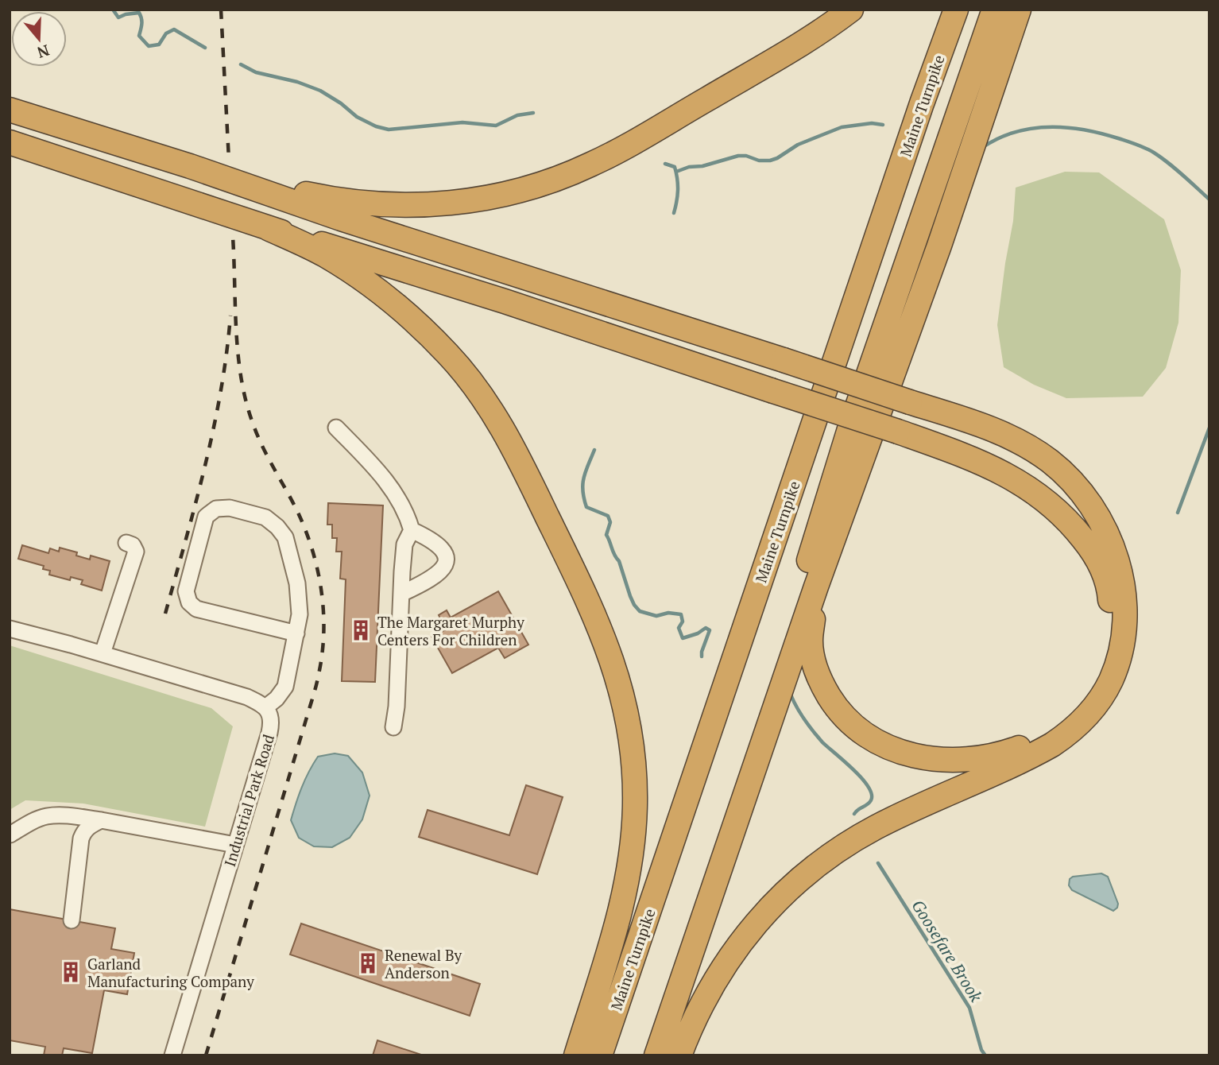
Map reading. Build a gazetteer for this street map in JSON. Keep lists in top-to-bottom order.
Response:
{
  "streets": {
    "highway": ["Maine Turnpike"],
    "street": ["Industrial Park Road"]
  },
  "water": ["Goosefare Brook"],
  "places": {
    "building": ["The Margaret Murphy Centers For Children", "Renewal By Anderson", "Garland Manufacturing Company"]
  },
  "north": "bottom"
}
